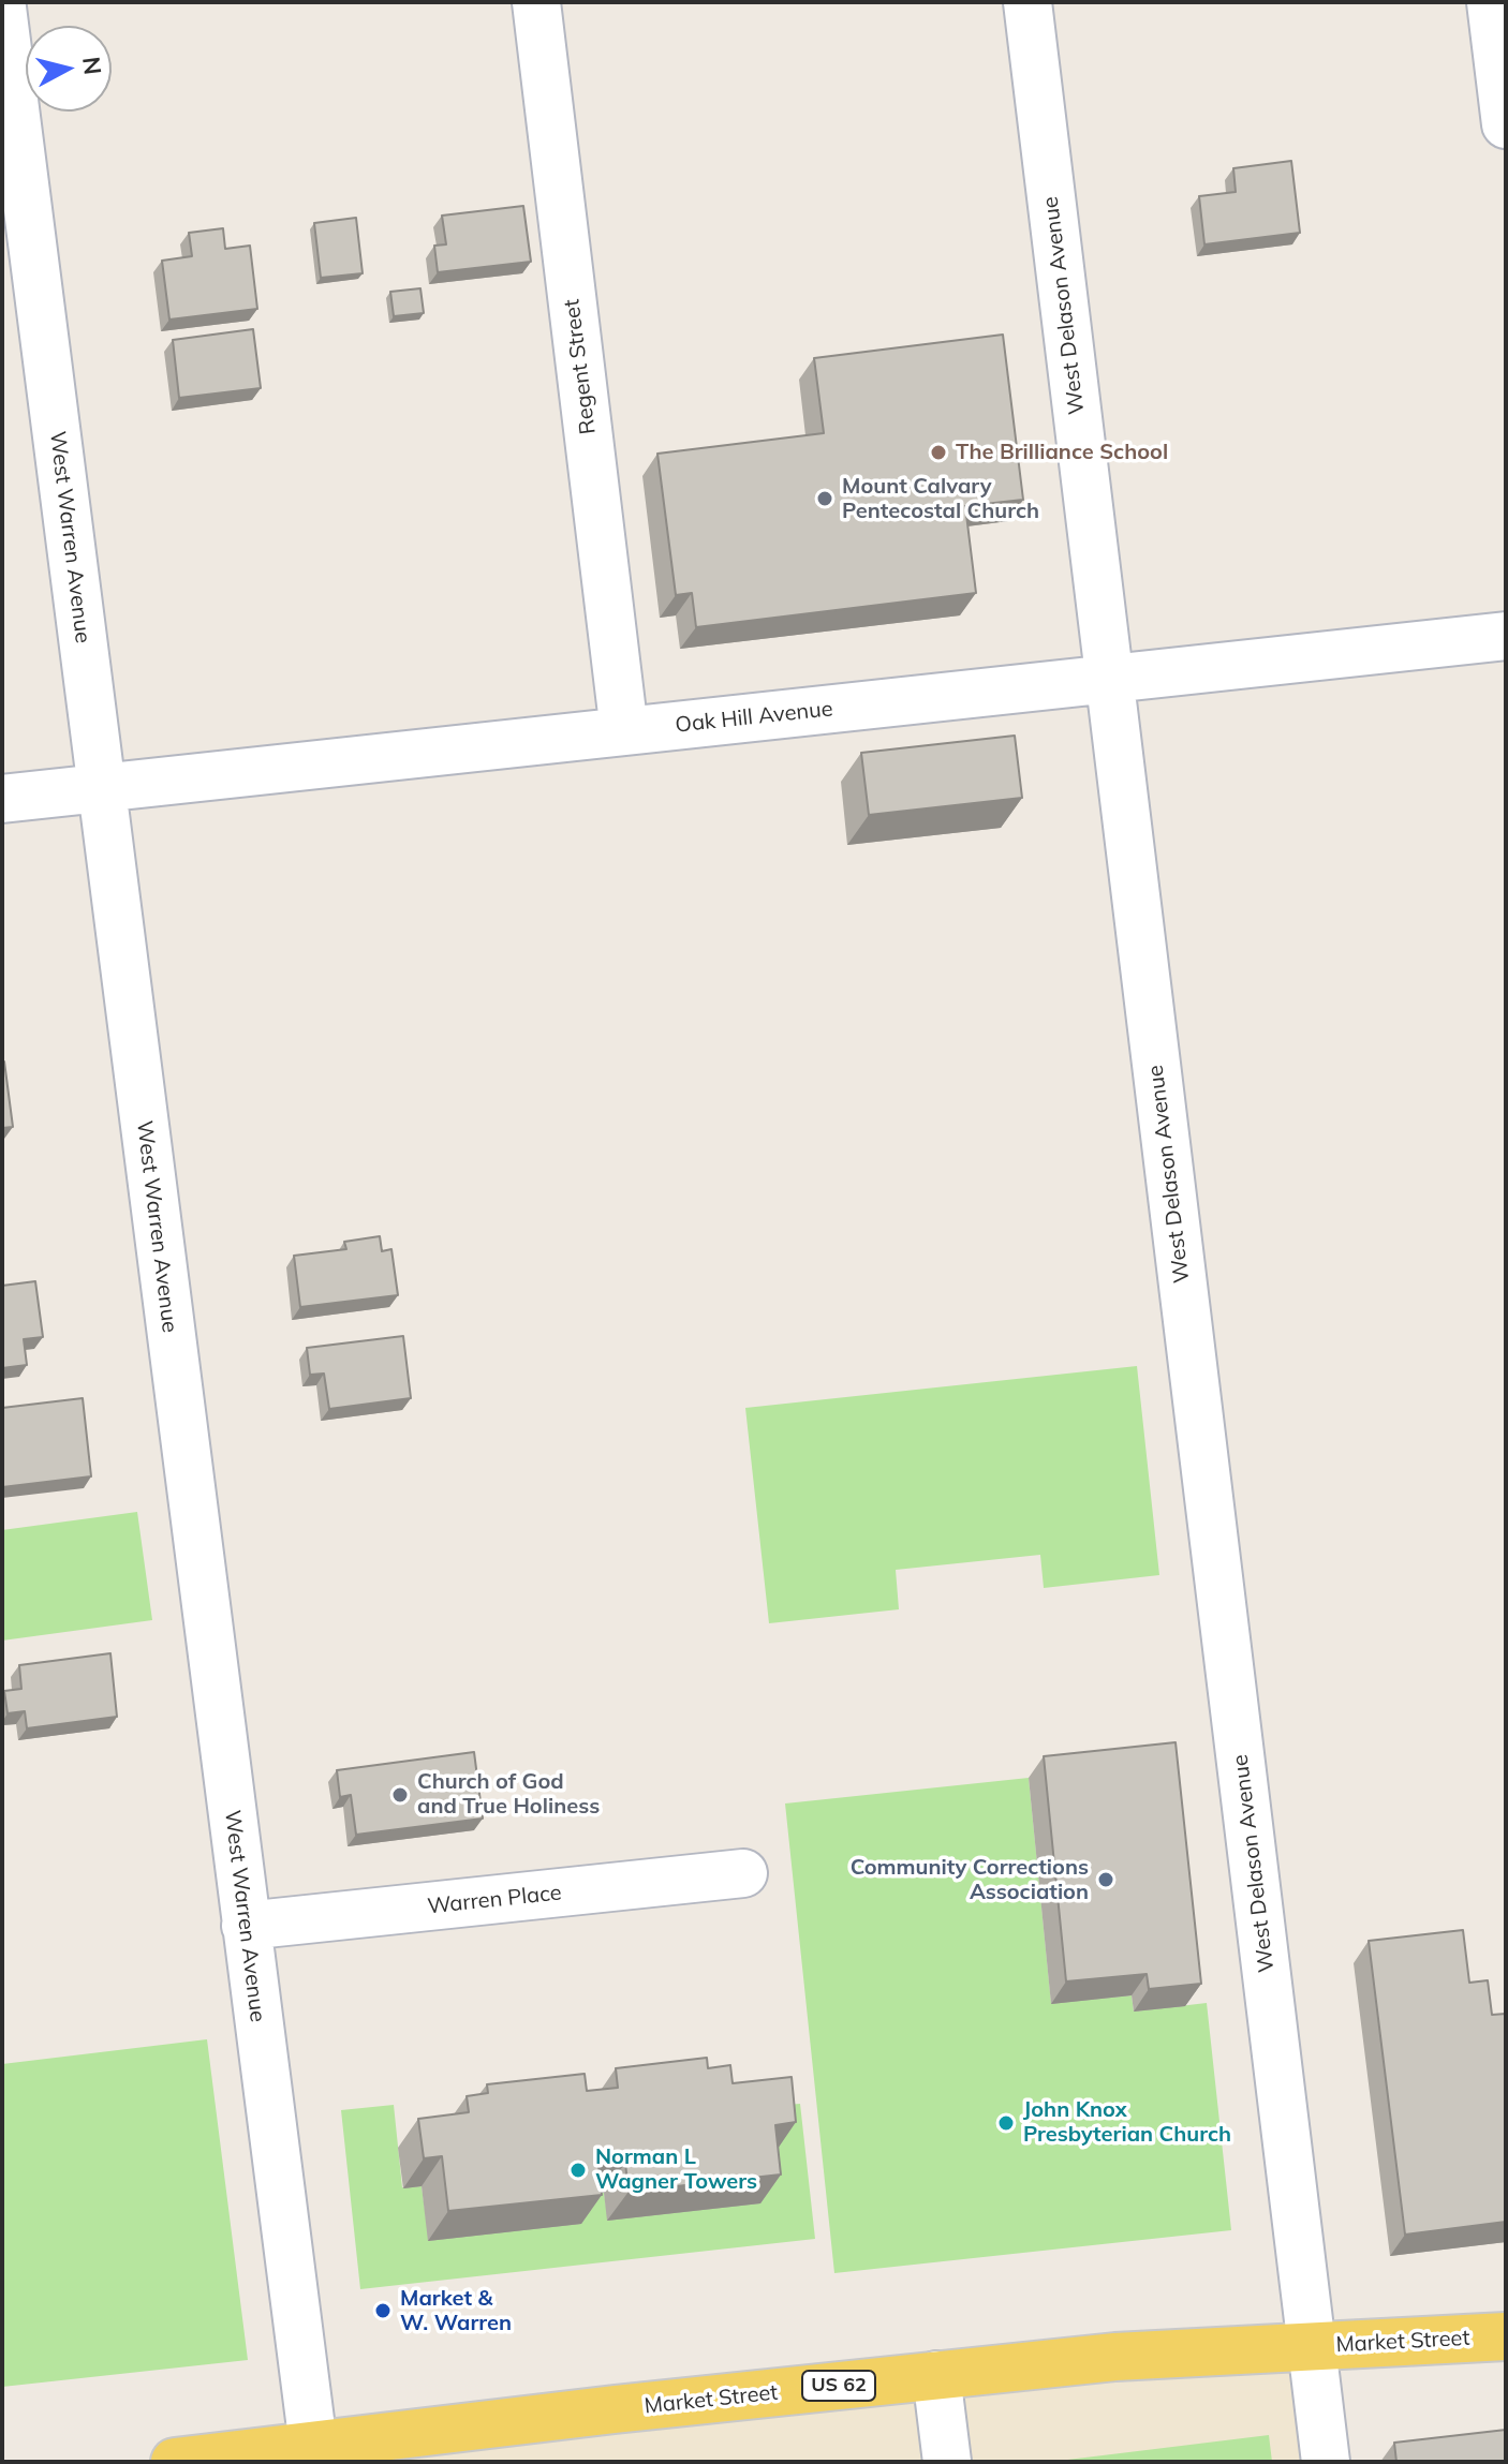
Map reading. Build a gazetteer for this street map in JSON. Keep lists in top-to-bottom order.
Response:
{
  "streets": {
    "main road": ["Market Street", "US 62"],
    "street": [
      "West Delason Avenue",
      "Regent Street",
      "West Warren Avenue",
      "Oak Hill Avenue",
      "Warren Place"
    ]
  },
  "crossings": [
    ["West Delason Avenue", "Oak Hill Avenue"],
    ["West Delason Avenue", "Market Street"],
    ["Regent Street", "Oak Hill Avenue"],
    ["West Warren Avenue", "Oak Hill Avenue"],
    ["West Warren Avenue", "Warren Place"],
    ["West Warren Avenue", "Market Street"]
  ],
  "places": [
    "The Brilliance School",
    "Mount Calvary Pentecostal Church",
    "Church of God and True Holiness",
    "Community Corrections Association",
    "John Knox Presbyterian Church",
    "Norman L Wagner Towers",
    "Market & W. Warren"
  ],
  "north": "right"
}
